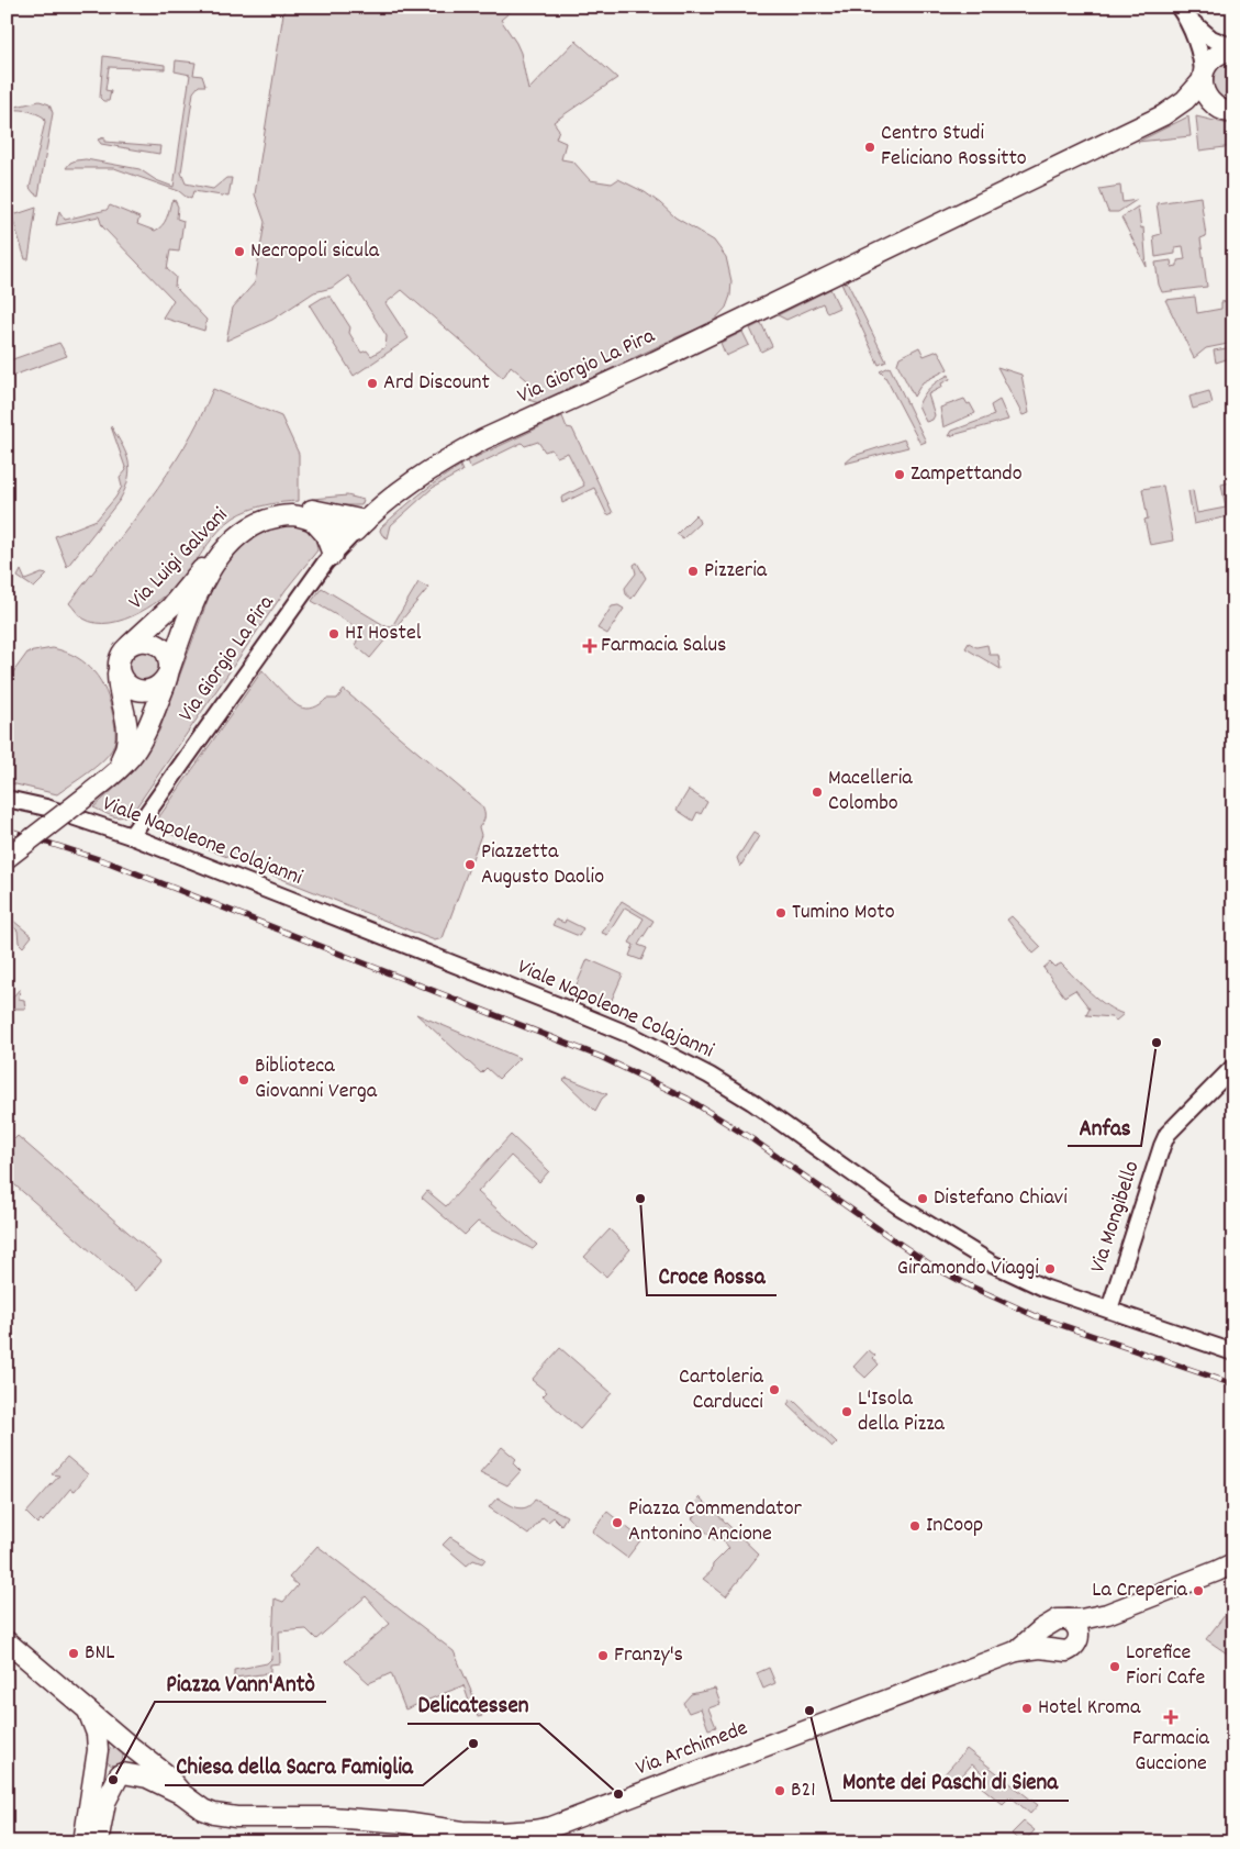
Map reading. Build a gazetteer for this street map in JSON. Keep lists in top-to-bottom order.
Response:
{
  "streets": {
    "main road": ["Via Giorgio La Pira", "Via Luigi Galvani", "Via Archimede"],
    "street": ["Viale Napoleone Colajanni", "Via Mongibello"]
  },
  "crossings": [
    ["Via Giorgio La Pira", "Via Luigi Galvani"],
    ["Via Giorgio La Pira", "Viale Napoleone Colajanni"],
    ["Viale Napoleone Colajanni", "Via Mongibello"]
  ],
  "places": {
    "other": [
      "Centro Studi Feliciano Rossitto",
      "Necropoli sicula",
      "Ard Discount",
      "Zampettando",
      "Pizzeria",
      "HI Hostel",
      "Macelleria Colombo",
      "Piazzetta Augusto Daolio",
      "Tumino Moto",
      "Anfas",
      "Biblioteca Giovanni Verga",
      "Croce Rossa",
      "Distefano Chiavi",
      "Giramondo Viaggi",
      "Cartoleria Carducci",
      "L'Isola della Pizza",
      "Piazza Commendator Antonino Ancione",
      "InCoop",
      "La Creperia",
      "BNL",
      "Franzy's",
      "Lorefice Fiori Cafe",
      "Hotel Kroma",
      "Monte dei Paschi di Siena",
      "Chiesa della Sacra Famiglia",
      "Piazza Vann'Antò",
      "B21",
      "Delicatessen"
    ],
    "health": ["Farmacia Salus", "Farmacia Guccione"]
  }
}
